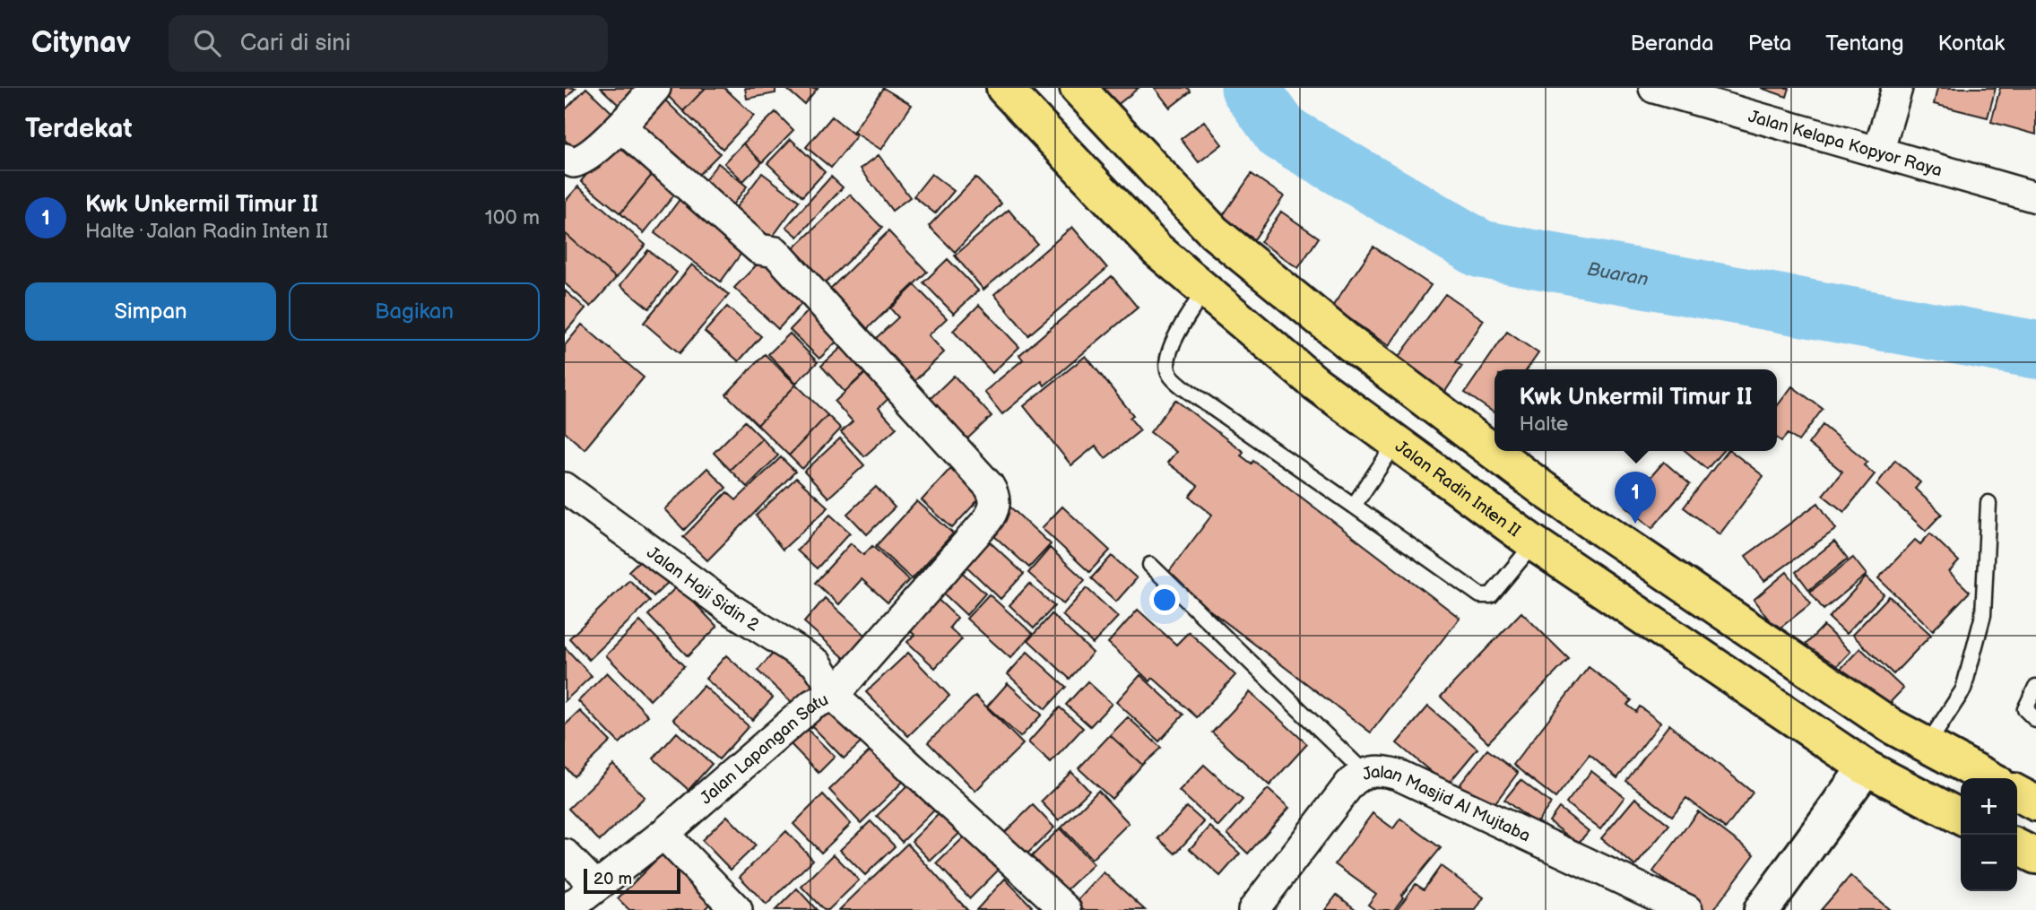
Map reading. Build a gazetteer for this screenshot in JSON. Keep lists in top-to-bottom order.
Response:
{
  "streets": {
    "main road": ["Jalan Radin Inten II"],
    "street": [
      "Jalan Kelapa Kopyor Raya",
      "Jalan Haji Sidin 2",
      "Jalan Lapangan Satu",
      "Jalan Masjid Al Mujtaba"
    ]
  },
  "crossings": [
    ["Jalan Haji Sidin 2", "Jalan Lapangan Satu"]
  ],
  "water": ["Buaran"],
  "scale_bar": "20 m",
  "page": {
    "header": "Citynav",
    "search": "Cari di sini",
    "nav": [
      "Beranda",
      "Peta",
      "Tentang",
      "Kontak"
    ],
    "heading": "Terdekat",
    "list": [
      {
        "mark": "1",
        "name": "Kwk Unkermil Timur II",
        "note": "Halte · Jalan Radin Inten II",
        "value": "100 m"
      }
    ],
    "buttons": ["Simpan", "Bagikan"],
    "popup": ["Kwk Unkermil Timur II", "Halte"],
    "pins": "1",
    "map_buttons": ["+", "−"],
    "scale": "20 m"
  }
}
